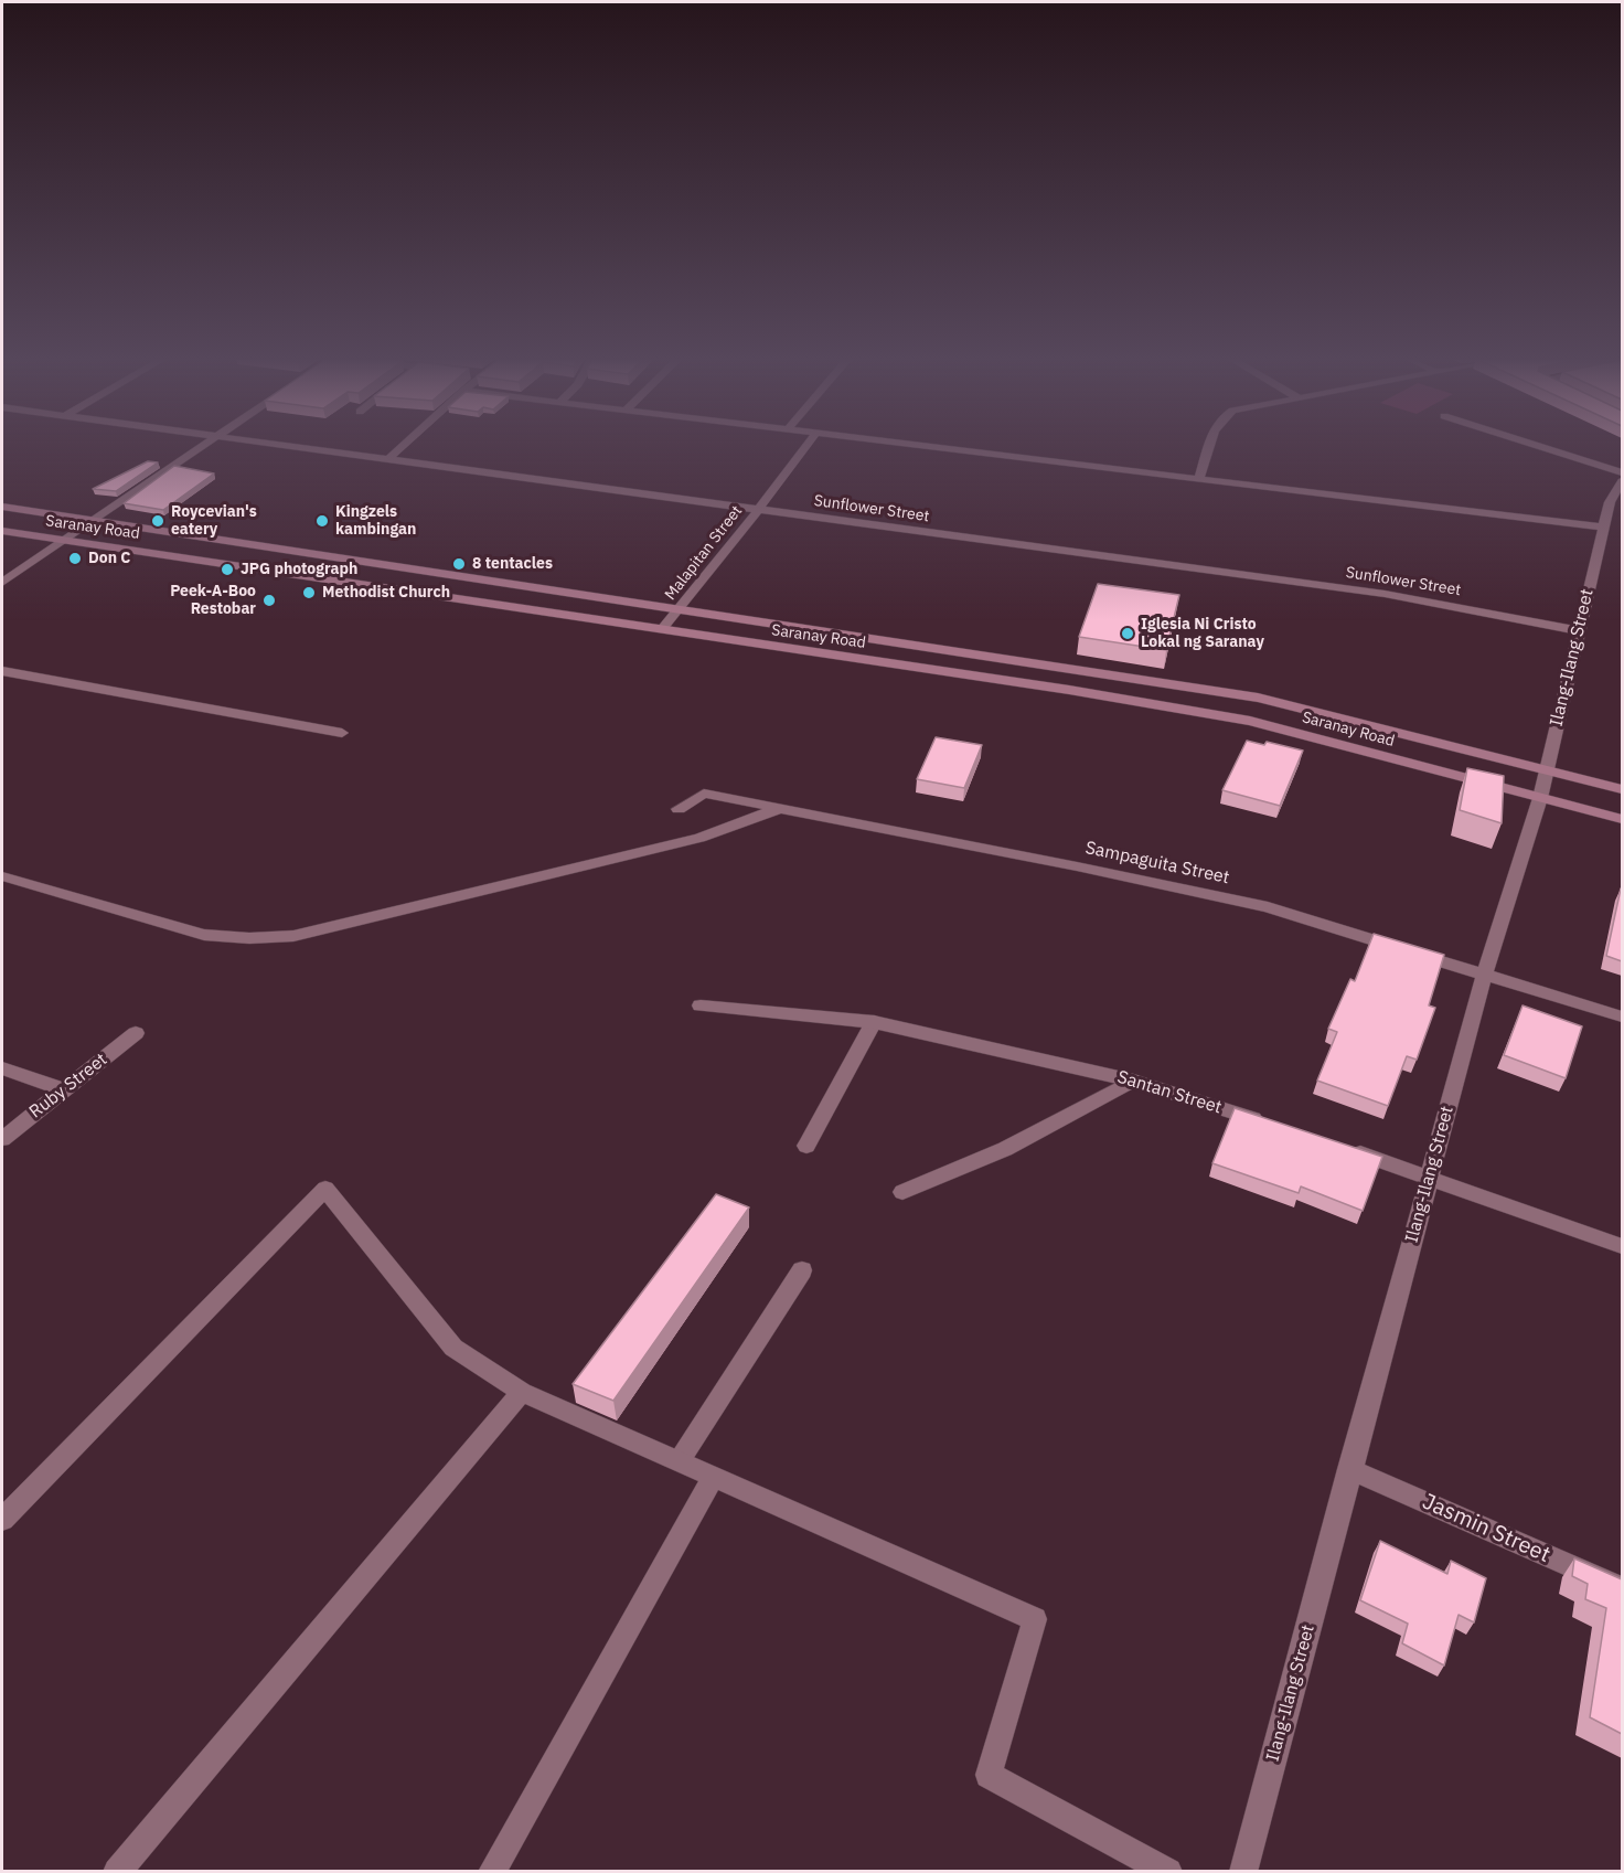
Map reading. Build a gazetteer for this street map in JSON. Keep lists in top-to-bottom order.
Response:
{
  "streets": {
    "street": [
      "Sunflower Street",
      "Saranay Road",
      "Malapitan Street",
      "Ilang-Ilang Street",
      "Sampaguita Street",
      "Ruby Street",
      "Santan Street",
      "Jasmin Street"
    ]
  },
  "crossings": [
    ["Sunflower Street", "Malapitan Street"],
    ["Sunflower Street", "Ilang-Ilang Street"],
    ["Saranay Road", "Malapitan Street"],
    ["Saranay Road", "Ilang-Ilang Street"],
    ["Ilang-Ilang Street", "Sampaguita Street"],
    ["Ilang-Ilang Street", "Jasmin Street"]
  ],
  "places": [
    "Roycevian's eatery",
    "Kingzels kambingan",
    "Don C",
    "8 tentacles",
    "JPG photograph",
    "Methodist Church",
    "Peek-A-Boo Restobar",
    "Iglesia Ni Cristo Lokal ng Saranay"
  ]
}
